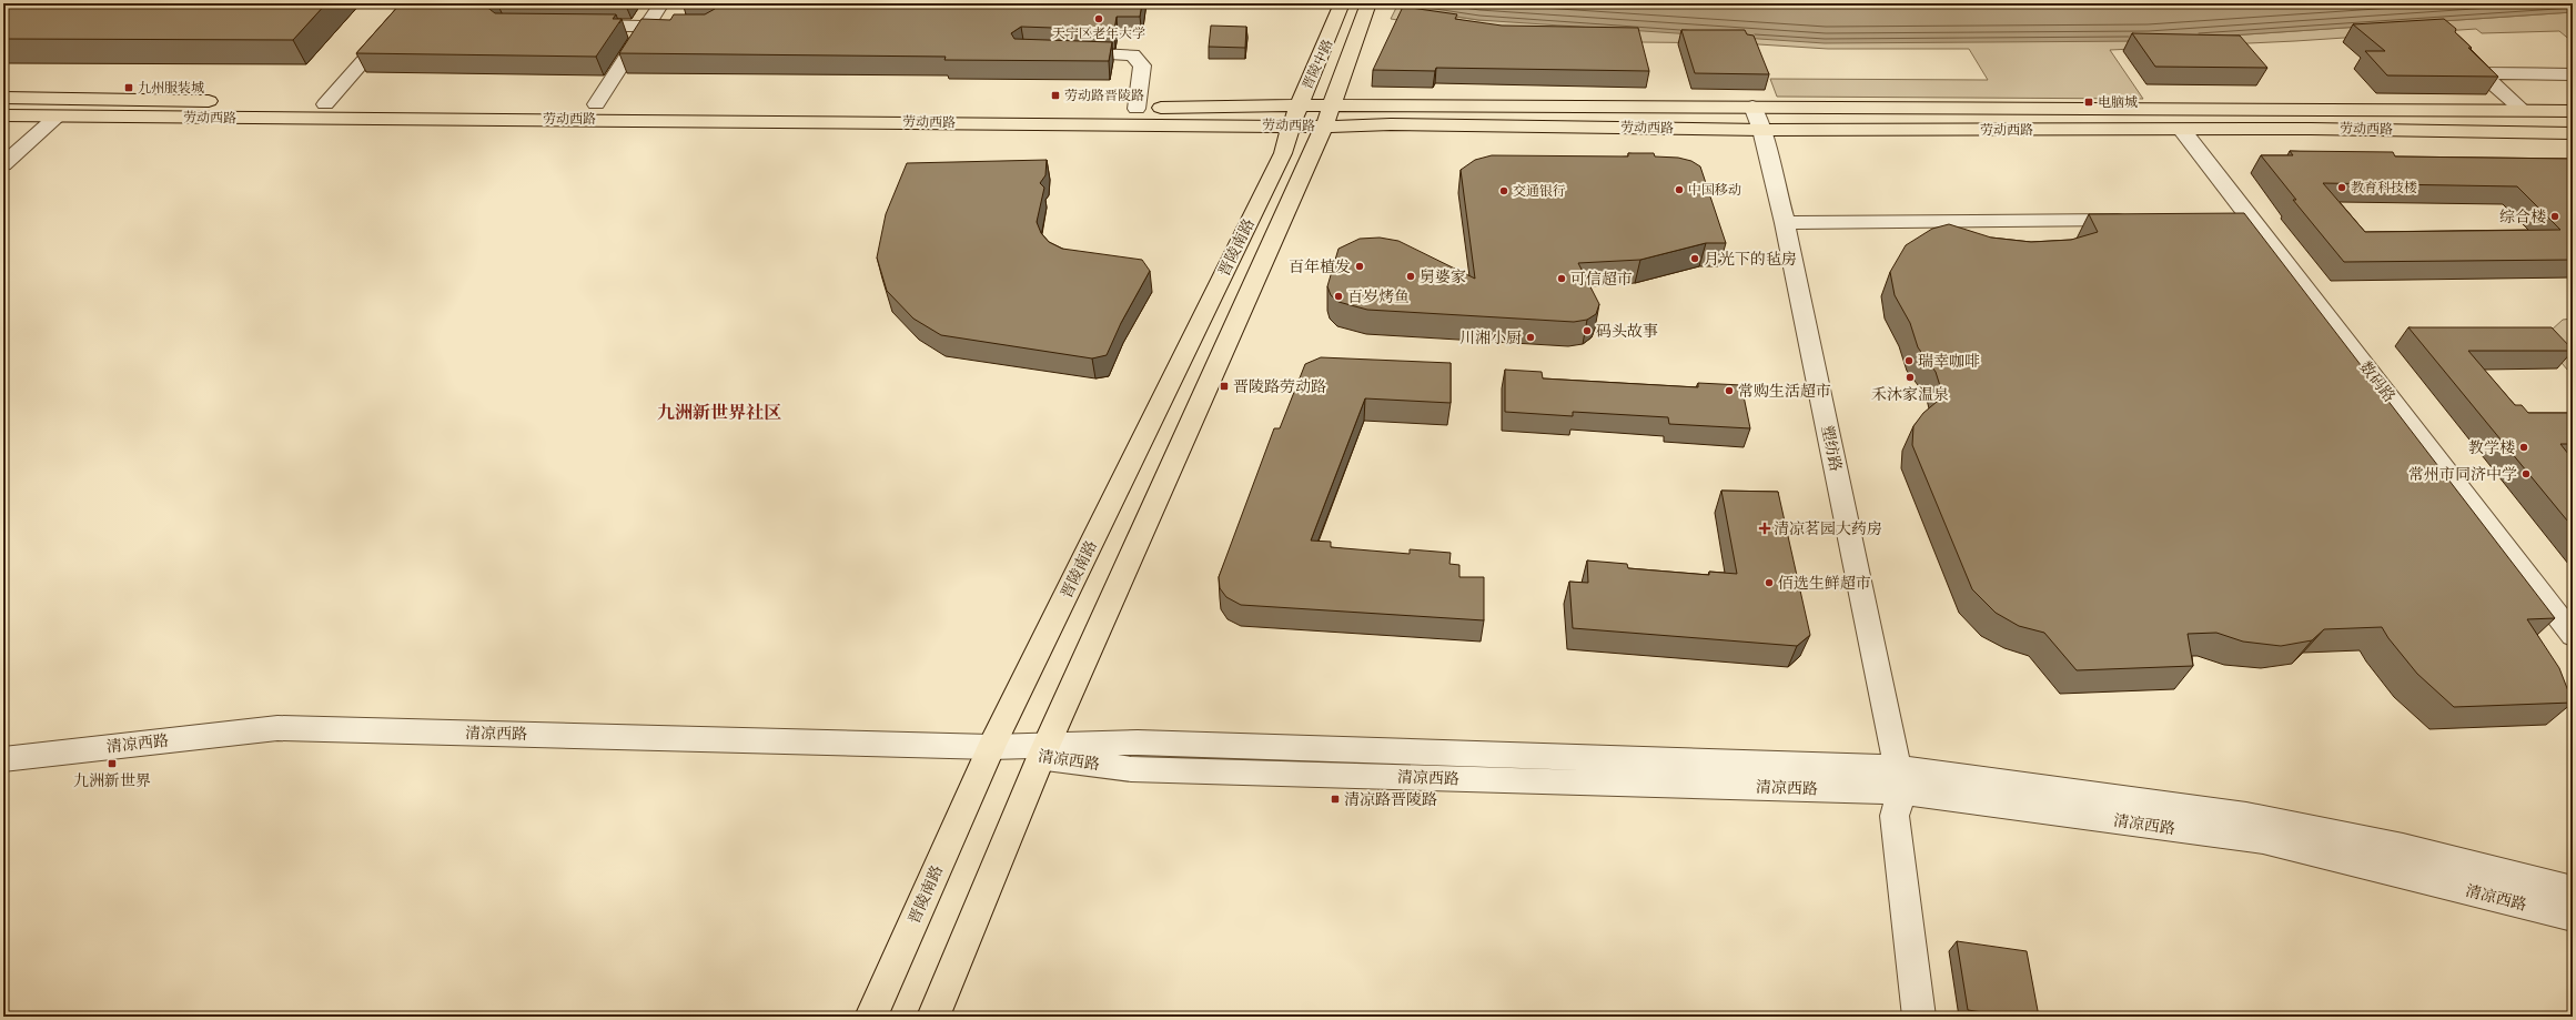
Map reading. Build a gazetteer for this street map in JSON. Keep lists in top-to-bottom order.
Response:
{
  "streets": {
    "main road": ["晋陵中路", "劳动西路", "晋陵南路"],
    "street": ["数码路", "塑纺路", "清凉西路"]
  },
  "crossings": [
    ["晋陵中路", "劳动西路"],
    ["晋陵中路", "晋陵南路"],
    ["劳动西路", "晋陵南路"],
    ["劳动西路", "数码路"],
    ["劳动西路", "塑纺路"],
    ["晋陵南路", "清凉西路"],
    ["塑纺路", "清凉西路"]
  ],
  "districts": ["九洲新世界社区"],
  "places": {
    "other": [
      "天宁区老年大学",
      "教育科技楼",
      "中国移动",
      "交通银行",
      "综合楼",
      "月光下的毡房",
      "百年植发",
      "舅婆家",
      "可信超市",
      "百岁烤鱼",
      "码头故事",
      "川湘小厨",
      "瑞幸咖啡",
      "禾沐家温泉",
      "常购生活超市",
      "教学楼",
      "常州市同济中学",
      "佰选生鲜超市"
    ],
    "transit": [
      "九州服装城",
      "劳动路晋陵路",
      "电脑城",
      "晋陵路劳动路",
      "九洲新世界",
      "清凉路晋陵路"
    ],
    "health": ["清凉茗园大药房"]
  }
}
